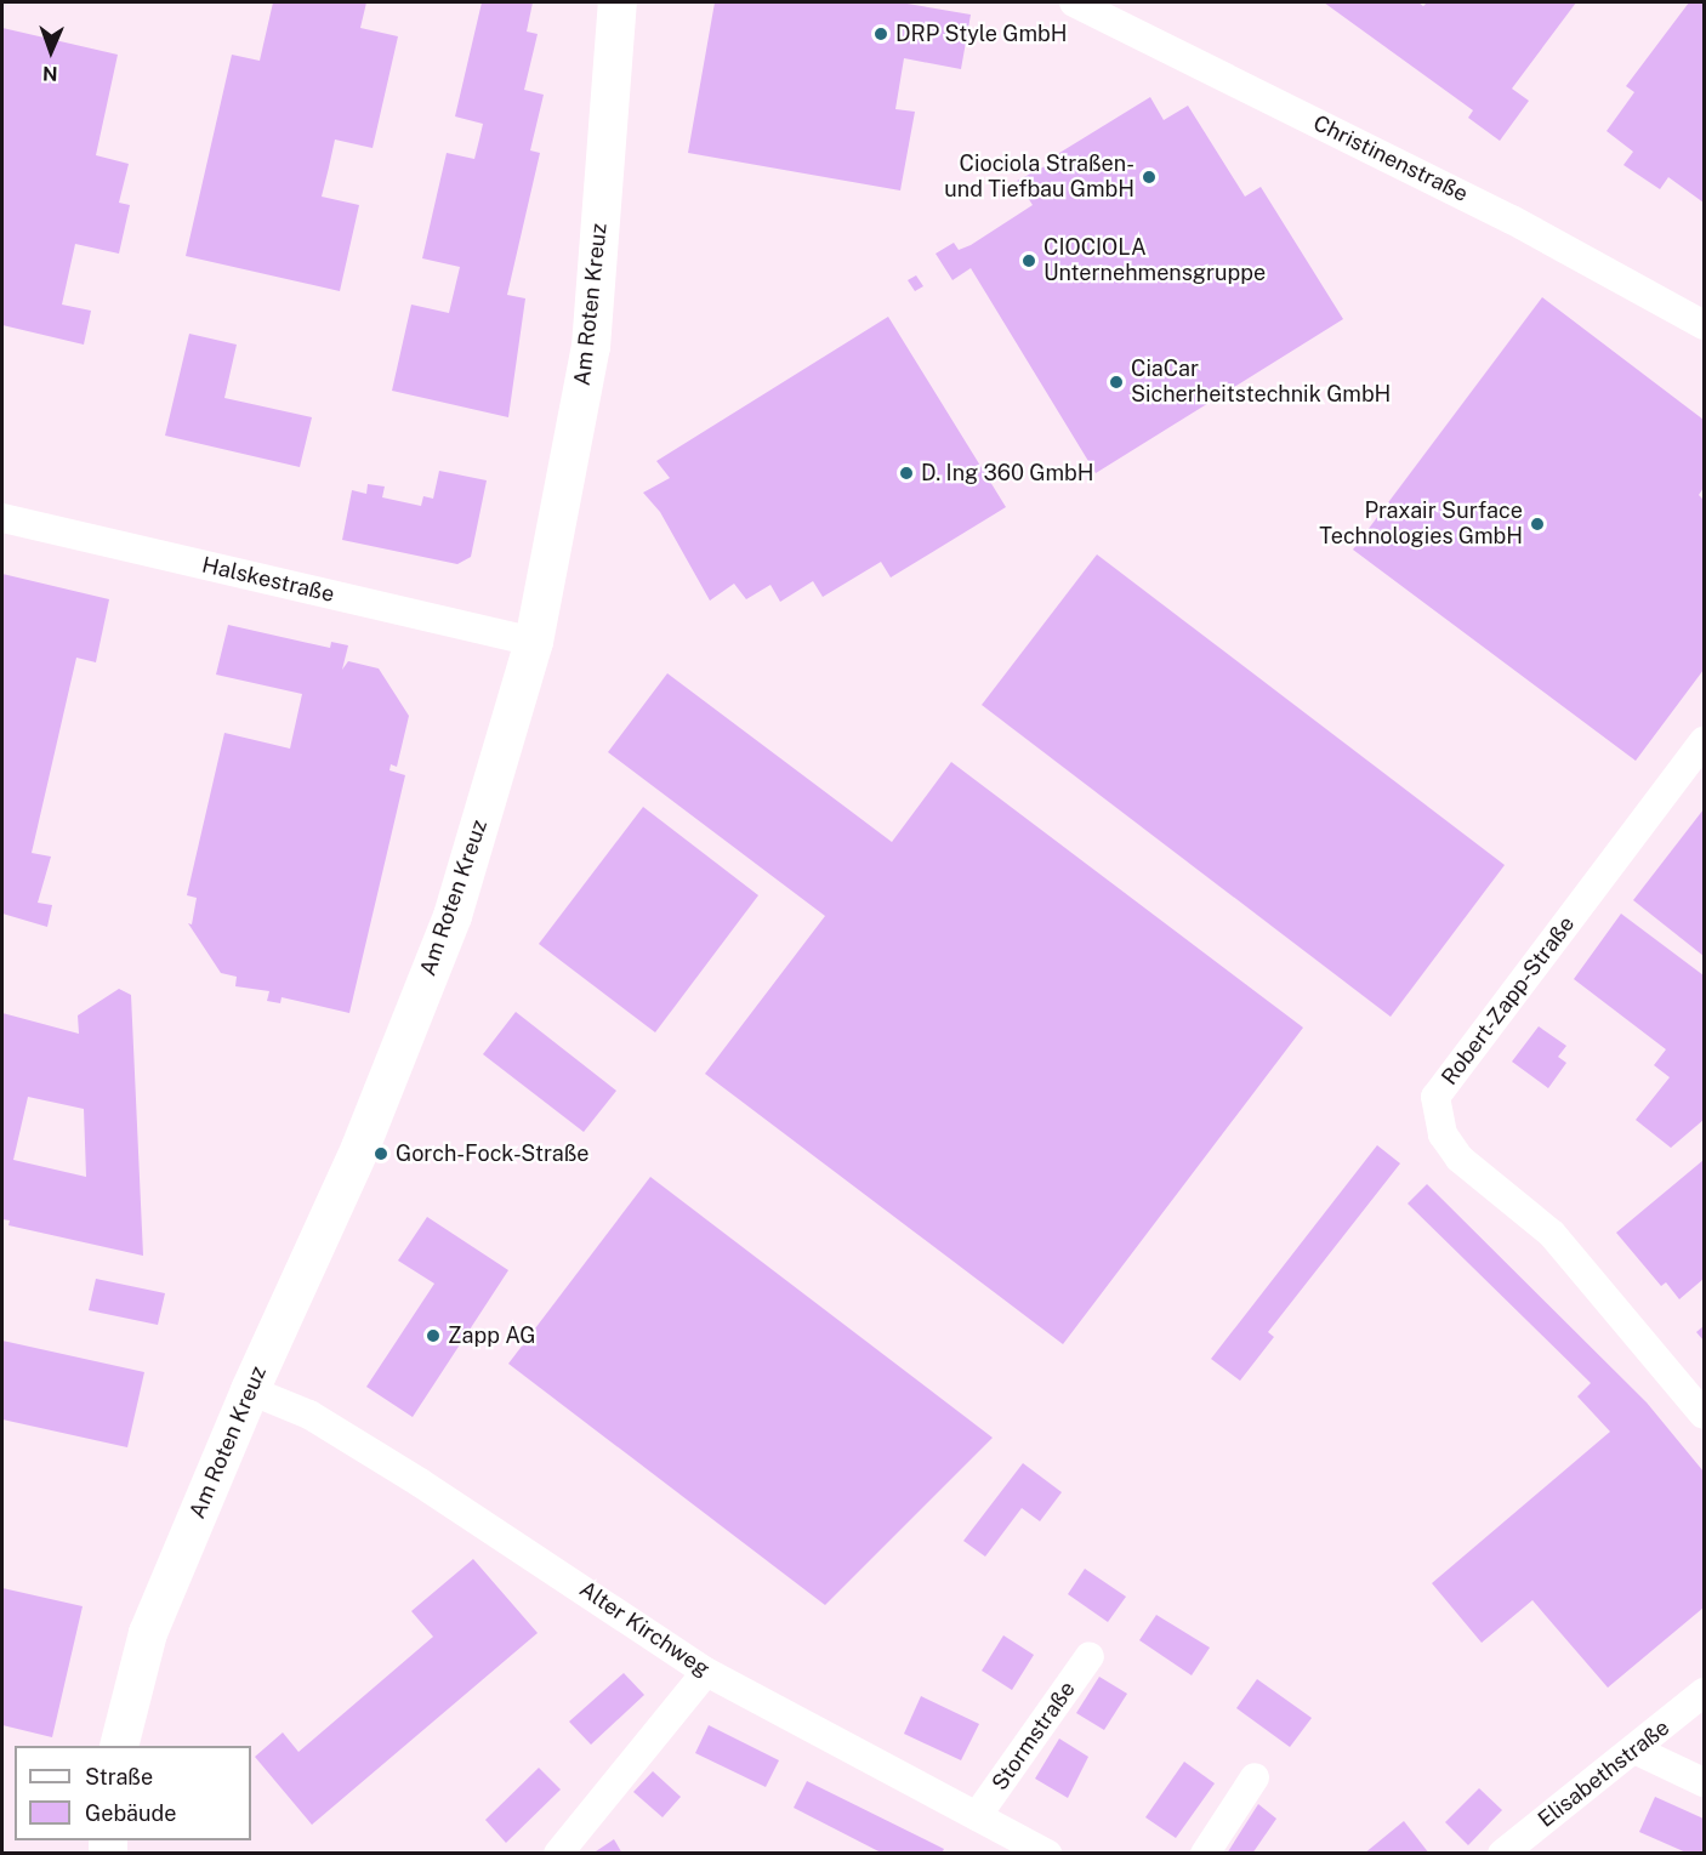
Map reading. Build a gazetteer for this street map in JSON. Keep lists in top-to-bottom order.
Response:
{
  "streets": {
    "street": [
      "Christinenstraße",
      "Am Roten Kreuz",
      "Halskestraße",
      "Robert-Zapp-Straße",
      "Alter Kirchweg",
      "Stormstraße",
      "Elisabethstraße"
    ]
  },
  "crossings": [
    ["Am Roten Kreuz", "Halskestraße"],
    ["Am Roten Kreuz", "Alter Kirchweg"],
    ["Alter Kirchweg", "Stormstraße"]
  ],
  "places": [
    "DRP Style GmbH",
    "Ciociola Straßen- und Tiefbau GmbH",
    "CIOCIOLA Unternehmensgruppe",
    "CiaCar Sicherheitstechnik GmbH",
    "D. Ing 360 GmbH",
    "Praxair Surface Technologies GmbH",
    "Gorch-Fock-Straße",
    "Zapp AG"
  ],
  "legend": ["Straße", "Gebäude"],
  "north": "bottom"
}
